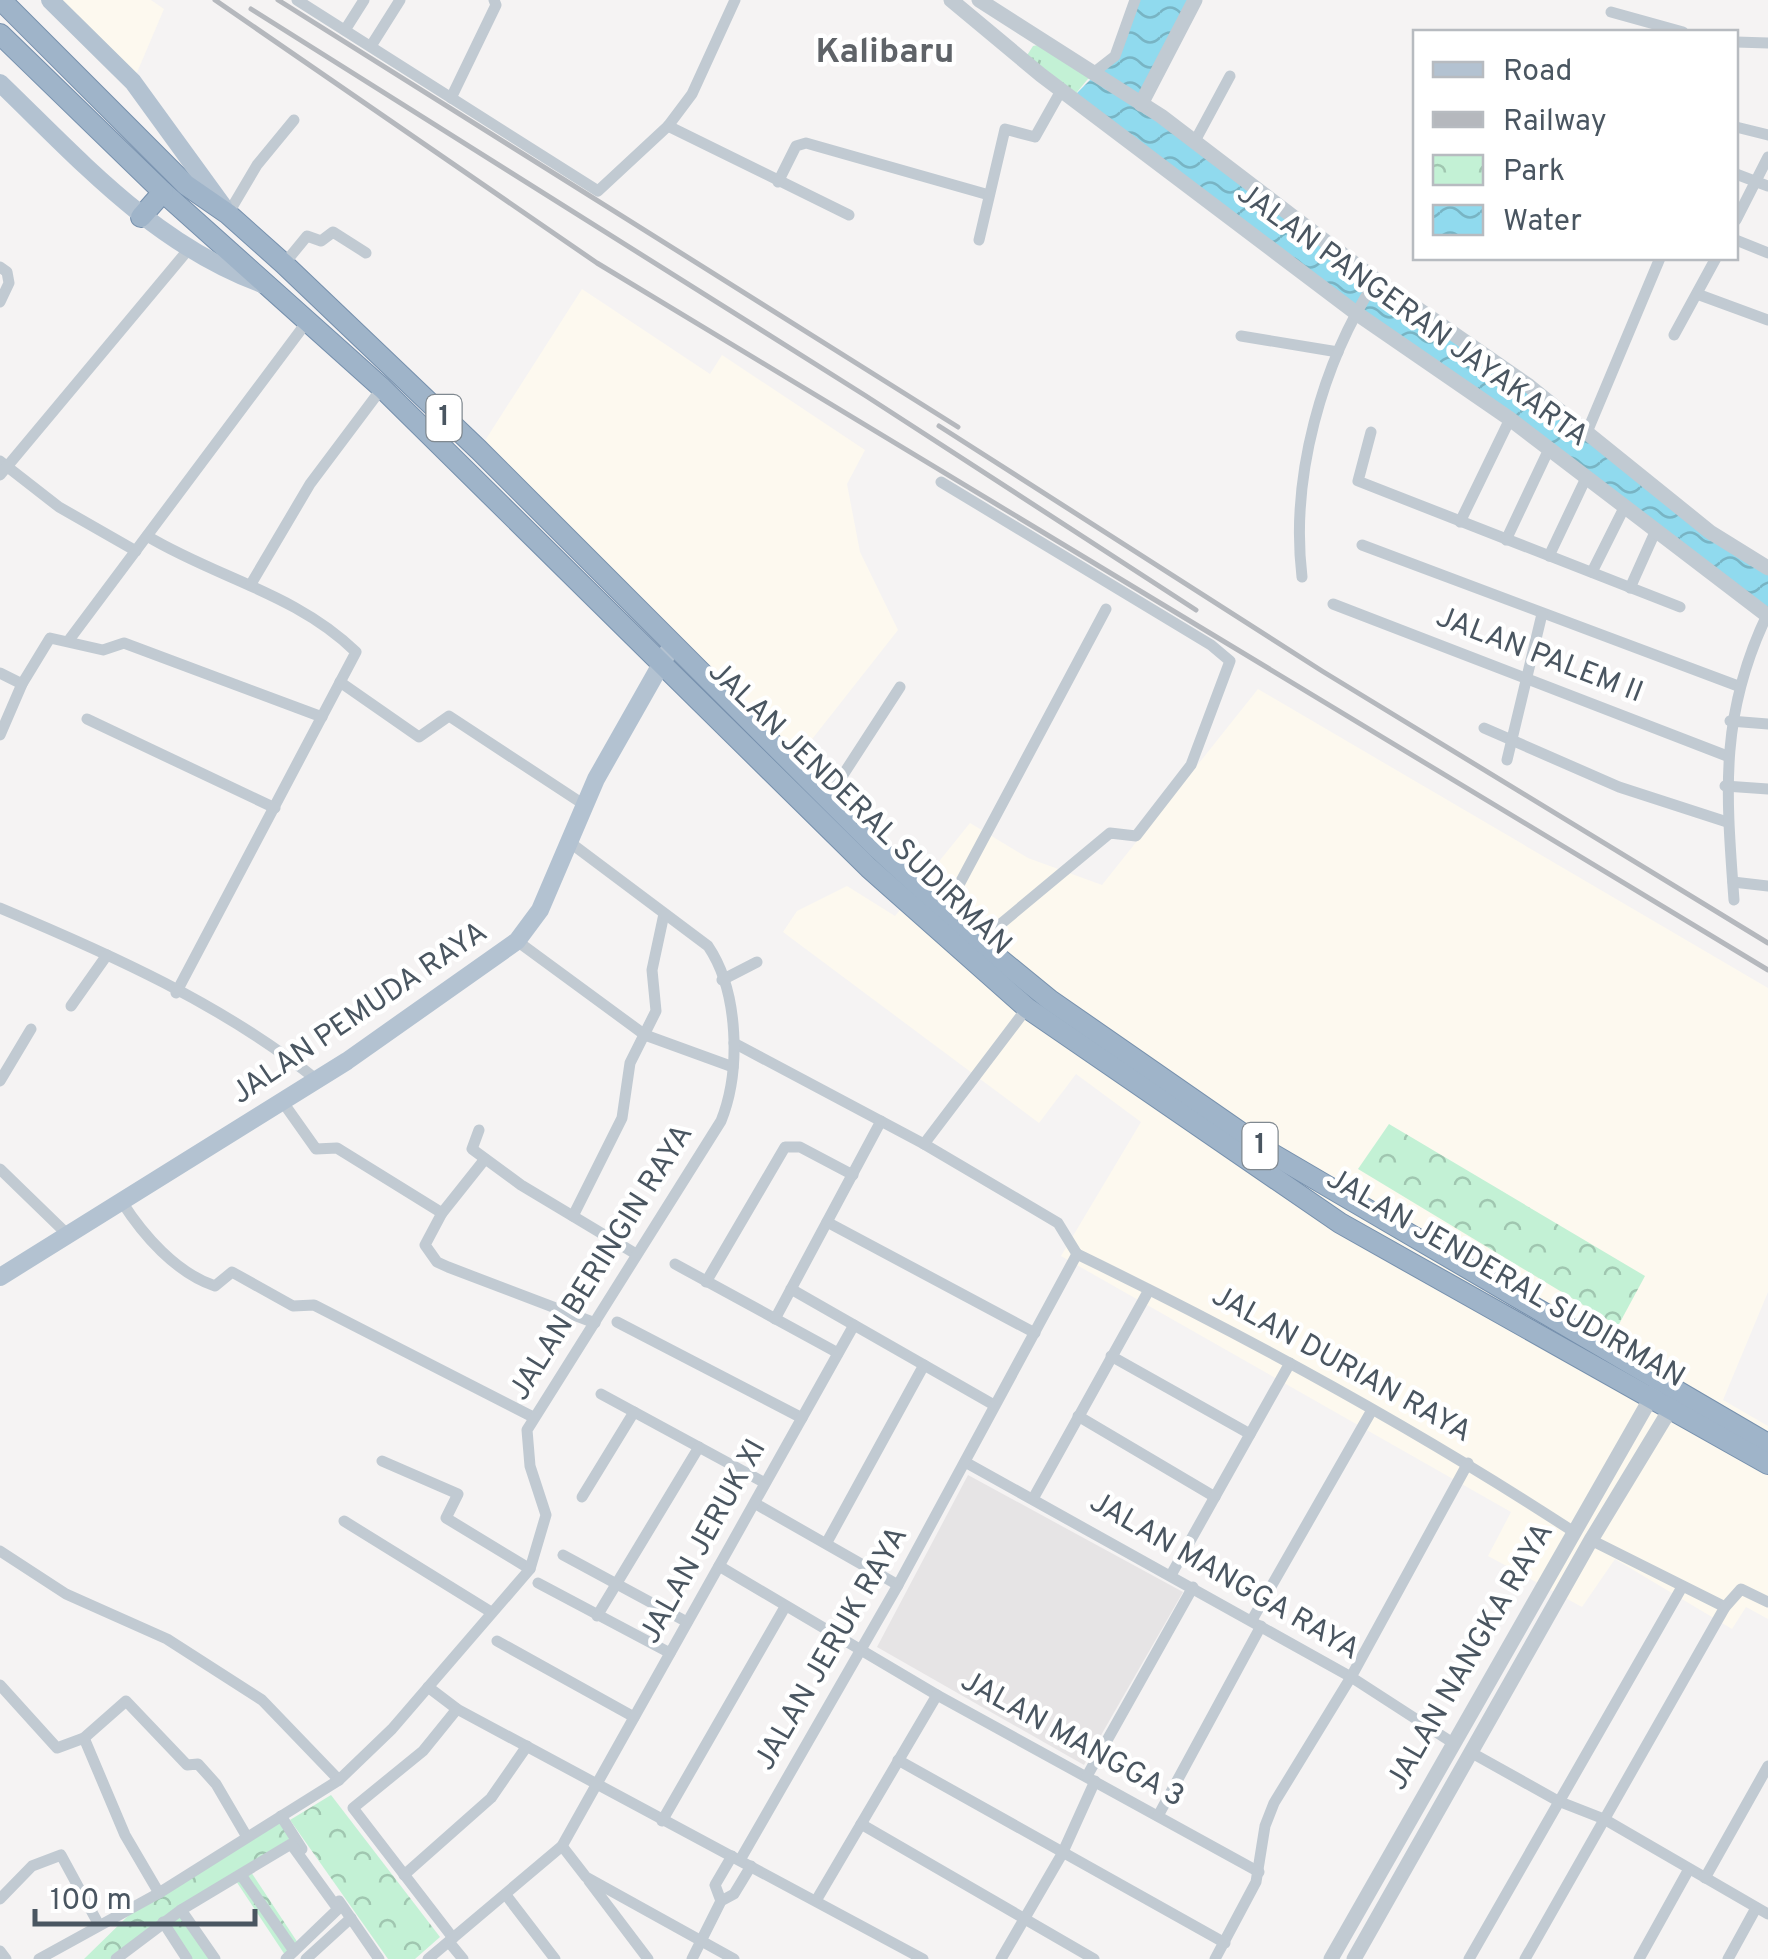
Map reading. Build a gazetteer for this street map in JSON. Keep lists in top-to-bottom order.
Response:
{
  "streets": {
    "highway": ["1", "JALAN JENDERAL SUDIRMAN"],
    "main road": ["JALAN PEMUDA RAYA"],
    "street": [
      "JALAN PANGERAN JAYAKARTA",
      "JALAN PALEM II",
      "JALAN BERINGIN RAYA",
      "JALAN DURIAN RAYA",
      "JALAN JERUK XI",
      "JALAN MANGGA RAYA",
      "JALAN JERUK RAYA",
      "JALAN NANGKA RAYA",
      "JALAN MANGGA 3"
    ]
  },
  "crossings": [
    ["1", "JALAN JENDERAL SUDIRMAN"],
    ["JALAN JENDERAL SUDIRMAN", "JALAN PEMUDA RAYA"],
    ["JALAN JENDERAL SUDIRMAN", "JALAN NANGKA RAYA"],
    ["JALAN PEMUDA RAYA", "JALAN BERINGIN RAYA"],
    ["JALAN DURIAN RAYA", "JALAN JERUK RAYA"],
    ["JALAN DURIAN RAYA", "JALAN NANGKA RAYA"],
    ["JALAN JERUK XI", "JALAN MANGGA 3"],
    ["JALAN MANGGA RAYA", "JALAN JERUK RAYA"],
    ["JALAN MANGGA RAYA", "JALAN NANGKA RAYA"],
    ["JALAN JERUK RAYA", "JALAN MANGGA 3"]
  ],
  "districts": ["Kalibaru"],
  "legend": [
    "Road",
    "Railway",
    "Park",
    "Water"
  ],
  "scale_bar": "100 m"
}
